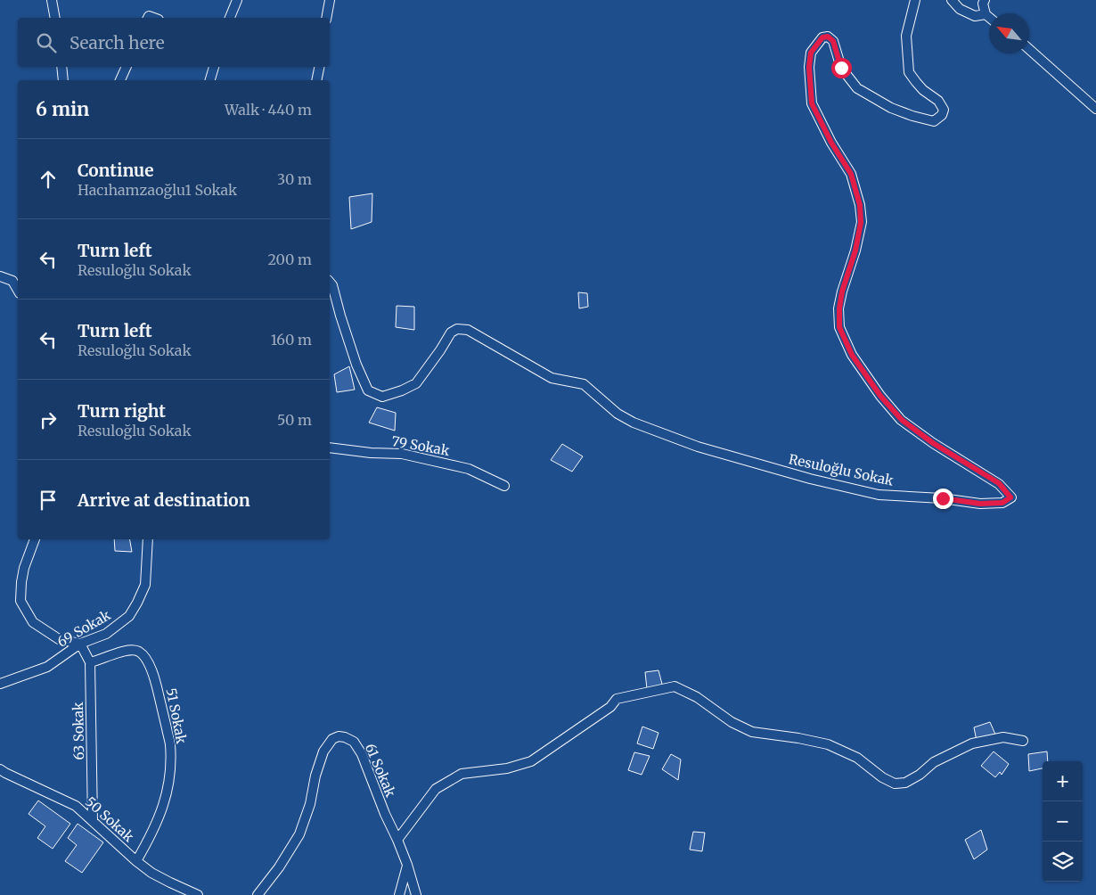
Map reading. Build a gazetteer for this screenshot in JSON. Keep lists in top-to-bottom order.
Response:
{
  "streets": {
    "street": [
      "79 Sokak",
      "Resuloğlu Sokak",
      "69 Sokak",
      "51 Sokak",
      "63 Sokak",
      "61 Sokak",
      "50 Sokak"
    ]
  },
  "crossings": [
    ["69 Sokak", "63 Sokak"],
    ["51 Sokak", "63 Sokak"],
    ["51 Sokak", "50 Sokak"],
    ["63 Sokak", "50 Sokak"]
  ],
  "north": "top left",
  "page": {
    "search": "Search here",
    "heading": ["6 min", "Walk · 440 m"],
    "list": [
      ["Continue", "Hacıhamzaoğlu1 Sokak", "30 m"],
      ["Turn left", "Resuloğlu Sokak", "200 m"],
      ["Turn left", "Resuloğlu Sokak", "160 m"],
      ["Turn right", "Resuloğlu Sokak", "50 m"],
      "Arrive at destination"
    ],
    "map_buttons": ["+", "−"]
  }
}
